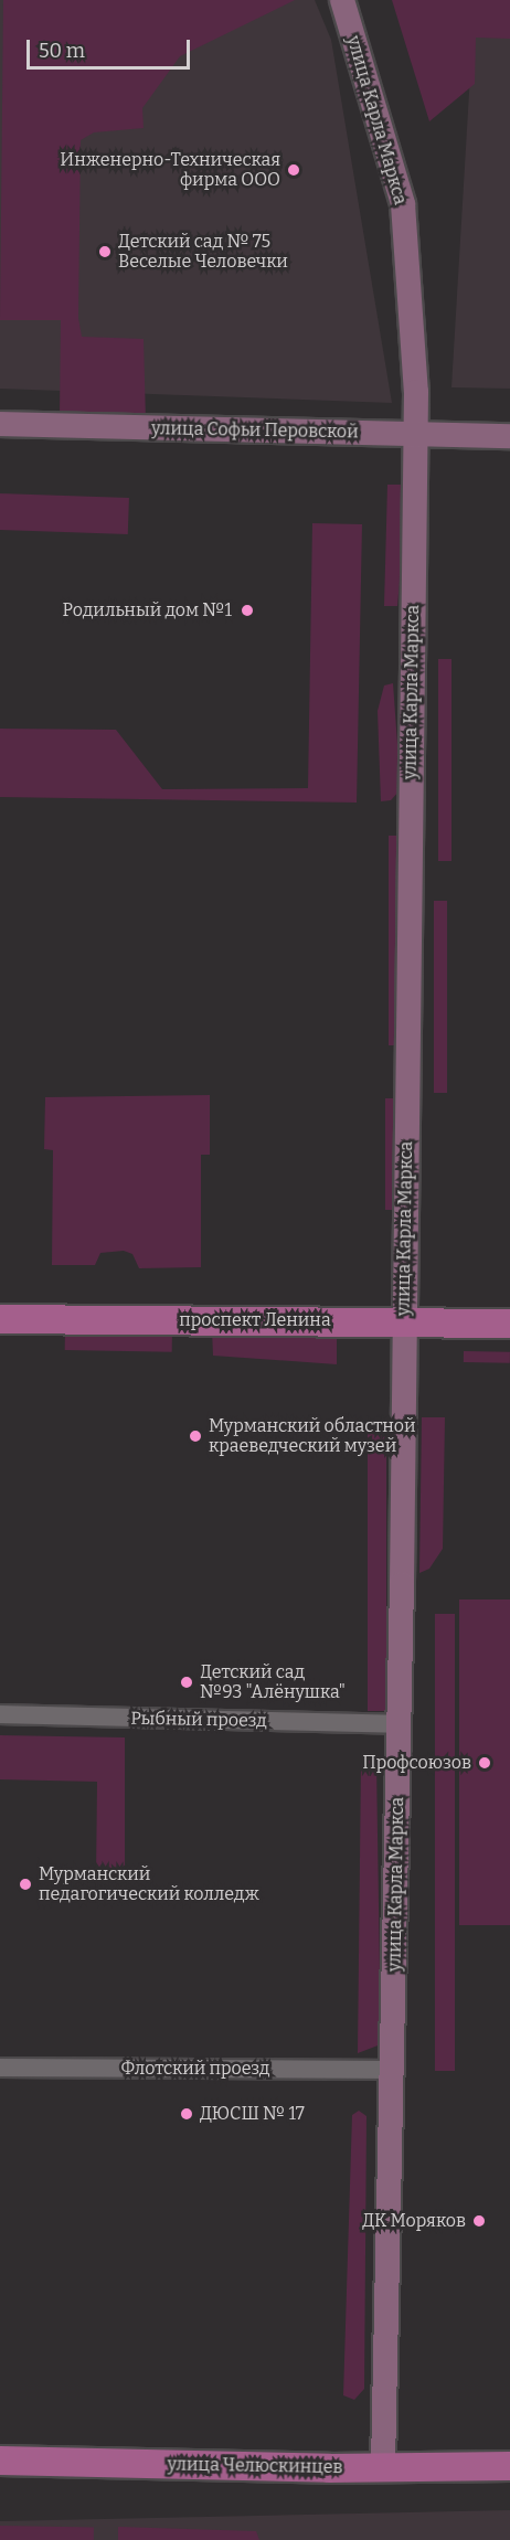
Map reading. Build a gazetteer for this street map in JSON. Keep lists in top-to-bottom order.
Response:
{
  "streets": {
    "main road": ["проспект Ленина", "улица Челюскинцев"],
    "street": [
      "улица Карла Маркса",
      "улица Софьи Перовской",
      "Рыбный проезд",
      "Флотский проезд"
    ]
  },
  "crossings": [
    ["улица Карла Маркса", "улица Софьи Перовской"],
    ["улица Карла Маркса", "проспект Ленина"],
    ["улица Карла Маркса", "Рыбный проезд"],
    ["улица Карла Маркса", "Флотский проезд"],
    ["улица Карла Маркса", "улица Челюскинцев"]
  ],
  "places": [
    "Инженерно-Техническая фирма ООО",
    "Детский сад № 75 Веселые Человечки",
    "Родильный дом №1",
    "Мурманский областной краеведческий музей",
    "Детский сад №93 \"Алёнушка\"",
    "Профсоюзов",
    "Мурманский педагогический колледж",
    "ДЮСШ № 17",
    "ДК Моряков"
  ],
  "scale_bar": "50 m"
}
